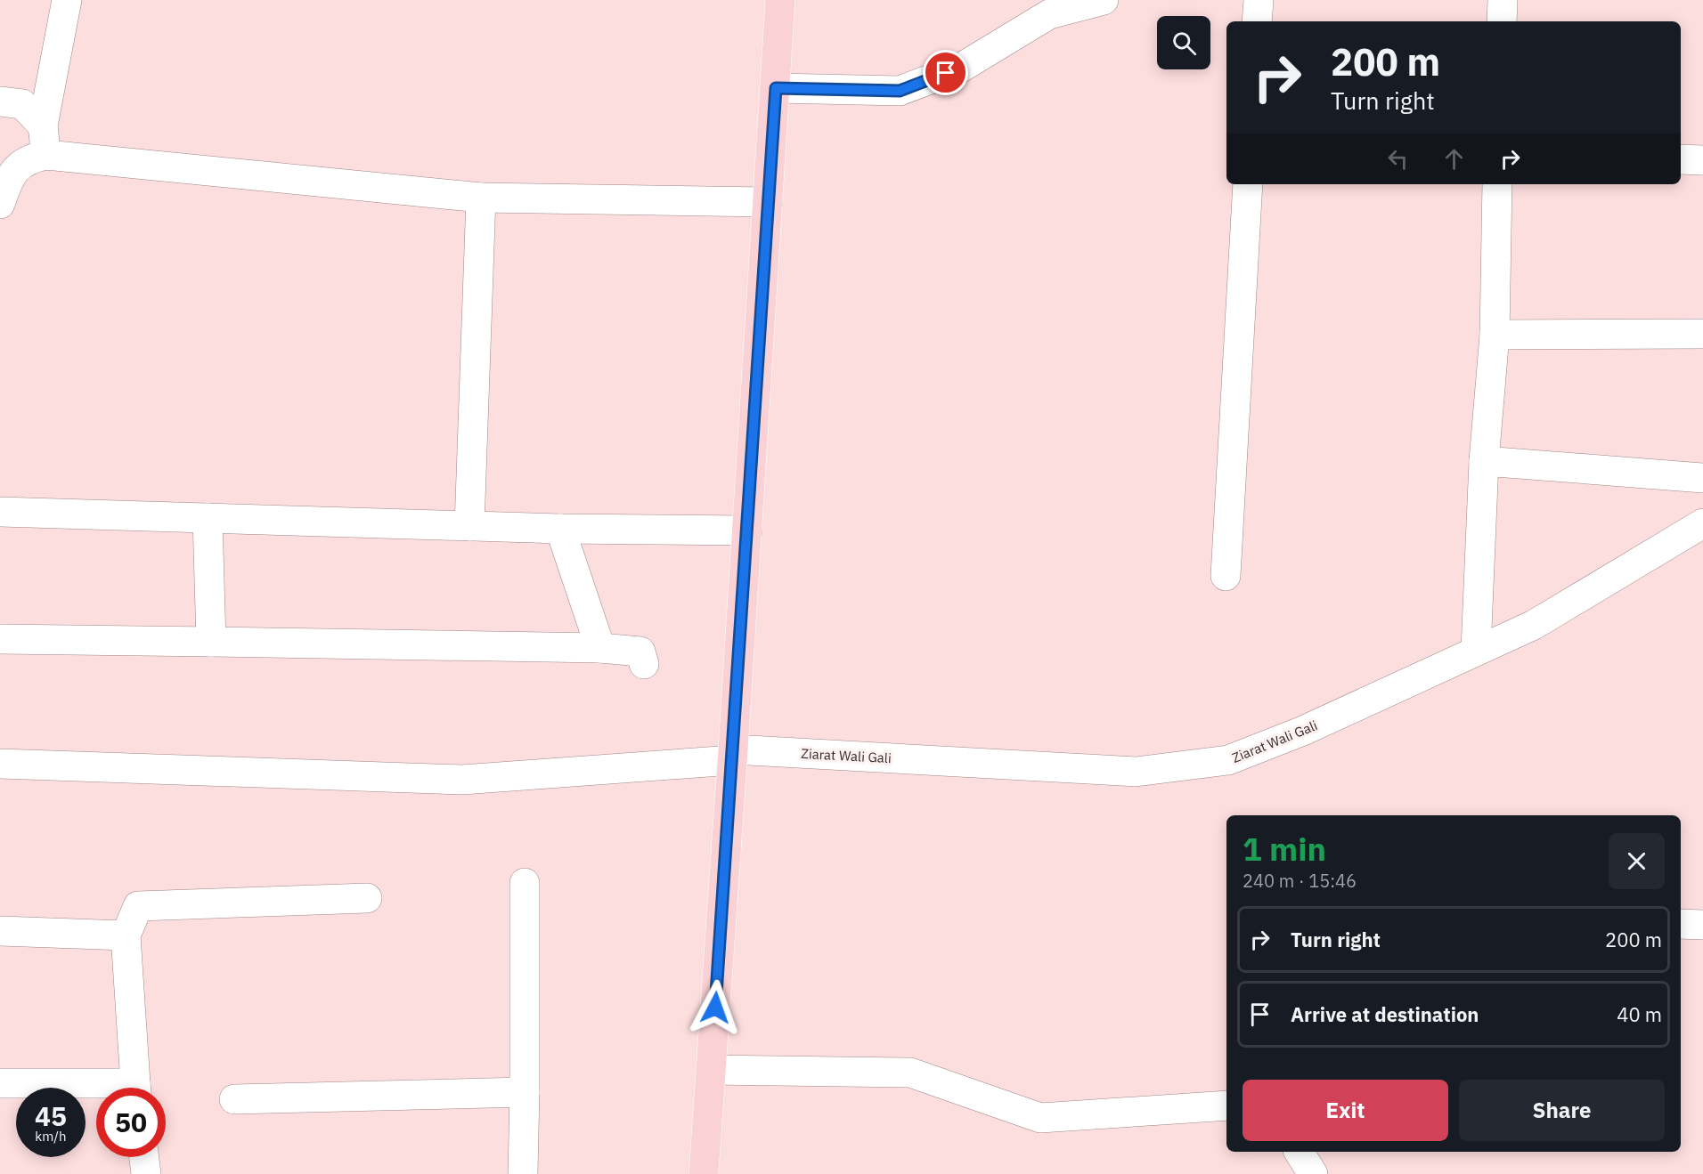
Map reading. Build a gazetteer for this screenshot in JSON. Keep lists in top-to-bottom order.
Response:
{
  "streets": {
    "street": ["Ziarat Wali Gali"]
  },
  "page": {
    "turn": ["200 m", "Turn right"],
    "heading": ["1 min", "240 m · 15:46"],
    "list": [
      {
        "name": "Turn right",
        "value": "200 m"
      },
      {
        "name": "Arrive at destination",
        "value": "40 m"
      }
    ],
    "buttons": ["Exit", "Share"],
    "speed": "45 km/h",
    "limit": "50"
  }
}
